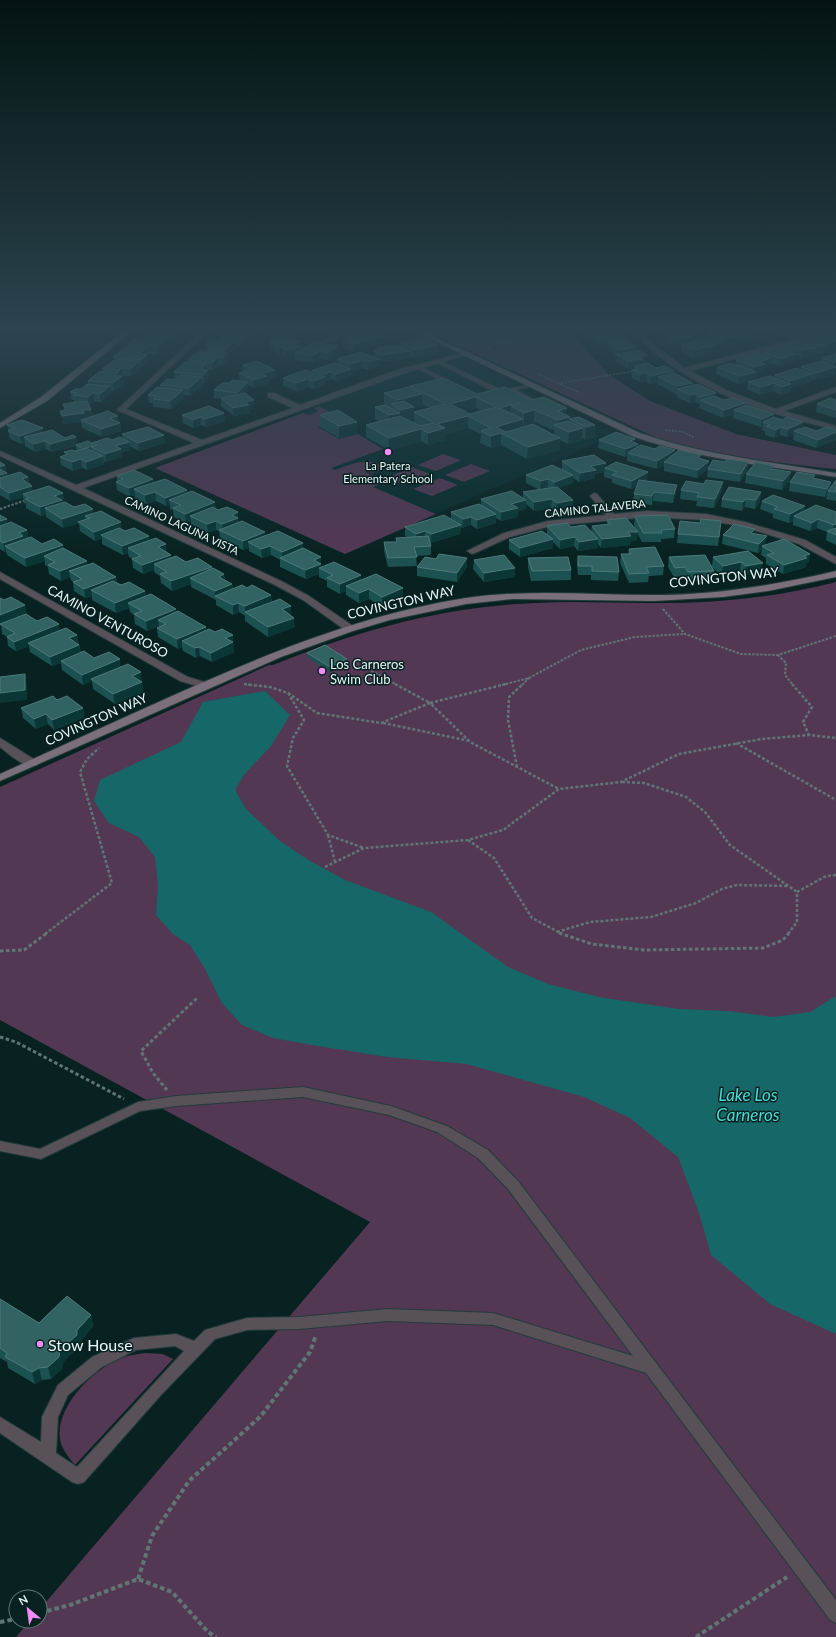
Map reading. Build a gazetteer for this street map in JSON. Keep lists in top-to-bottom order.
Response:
{
  "streets": {
    "street": [
      "CAMINO TALAVERA",
      "CAMINO LAGUNA VISTA",
      "COVINGTON WAY",
      "CAMINO VENTUROSO"
    ]
  },
  "crossings": [
    ["CAMINO LAGUNA VISTA", "COVINGTON WAY"],
    ["COVINGTON WAY", "CAMINO VENTUROSO"]
  ],
  "water": ["Lake Los Carneros"],
  "places": ["La Patera Elementary School", "Los Carneros Swim Club", "Stow House"],
  "north": "top left"
}
